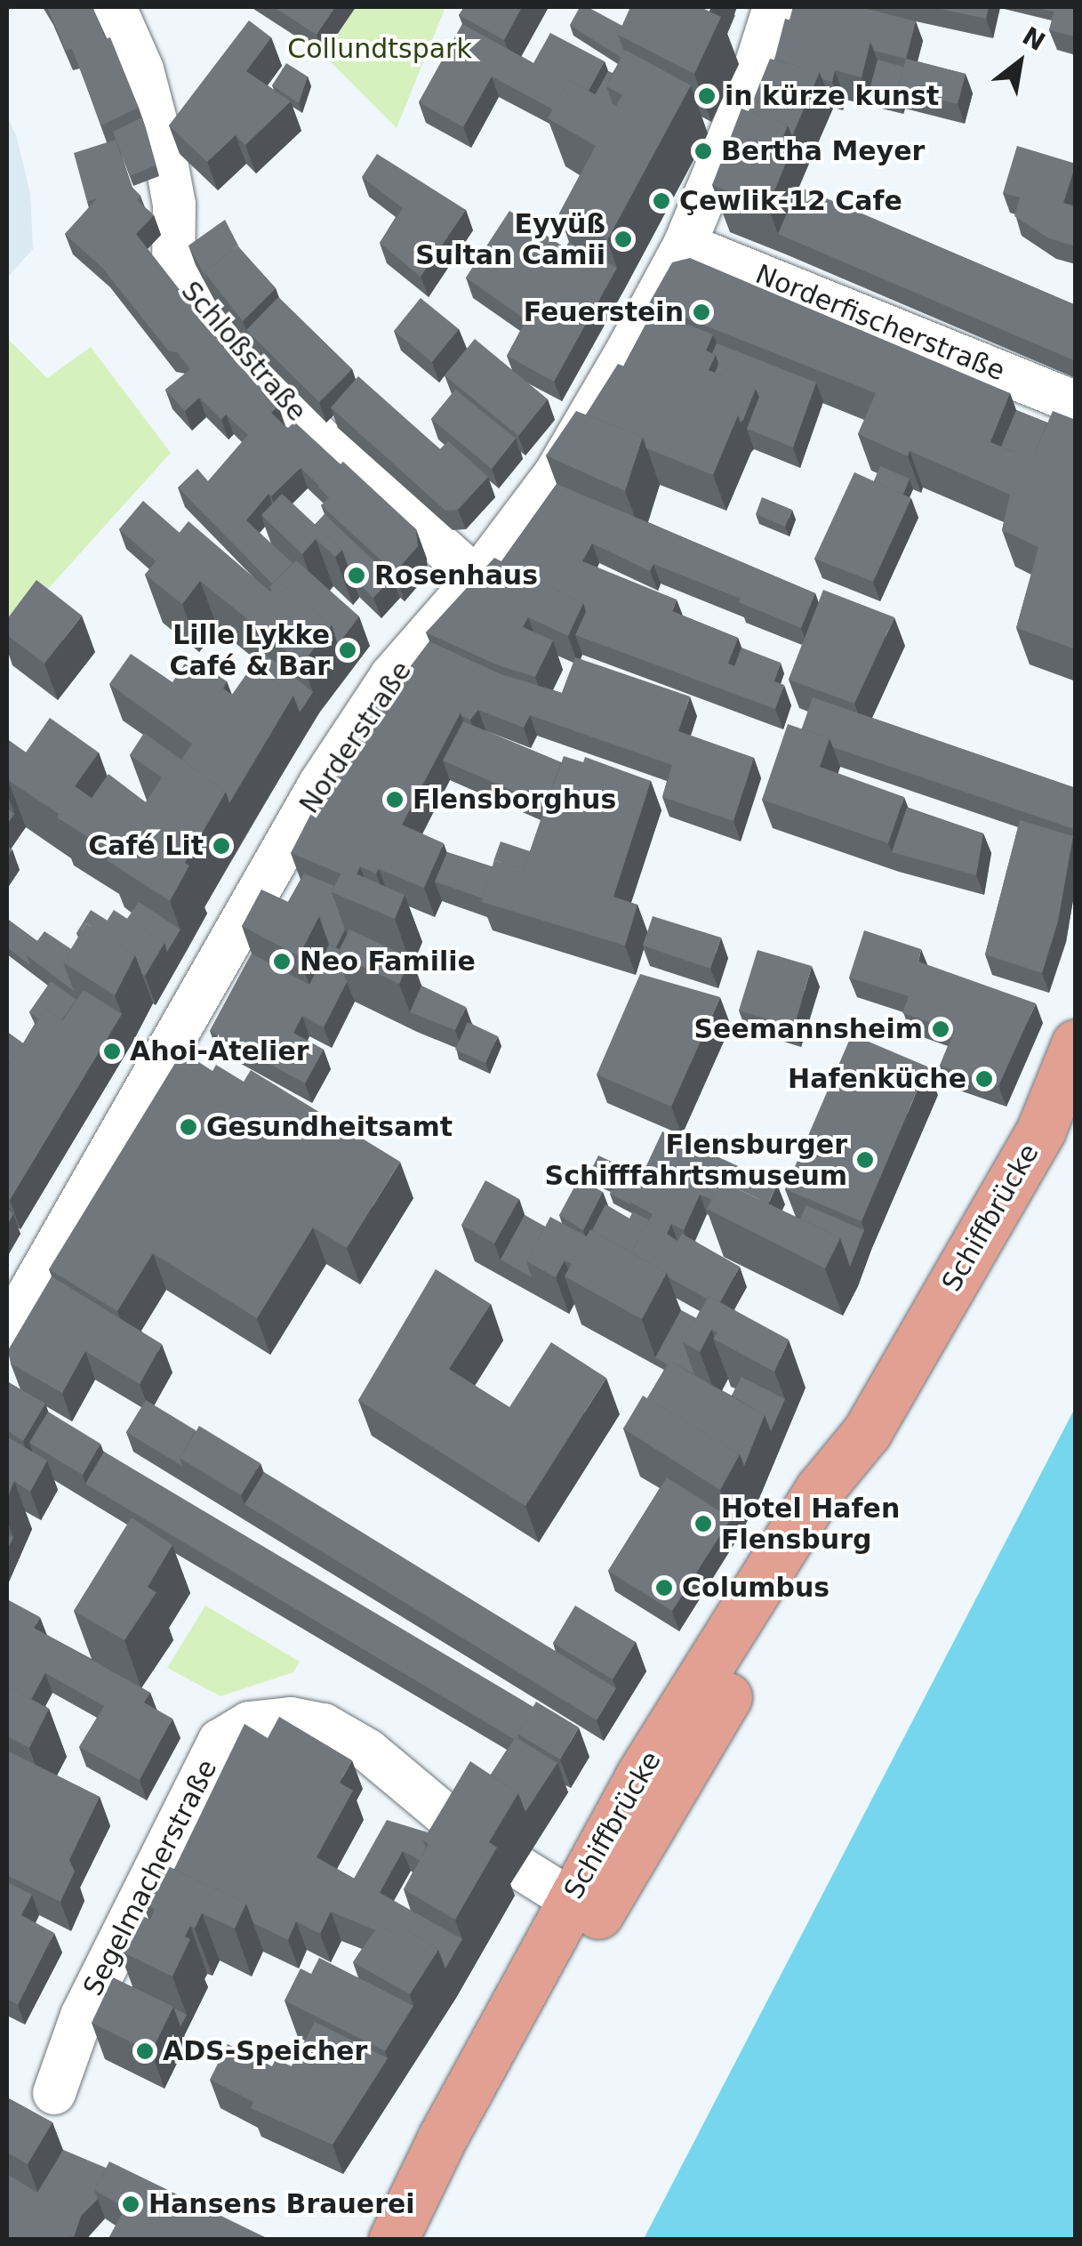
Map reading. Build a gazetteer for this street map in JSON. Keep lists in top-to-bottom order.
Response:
{
  "streets": {
    "main road": ["Schiffbrücke"],
    "street": [
      "Norderfischerstraße",
      "Schloßstraße",
      "Norderstraße",
      "Segelmacherstraße"
    ]
  },
  "crossings": [
    ["Norderfischerstraße", "Norderstraße"],
    ["Schloßstraße", "Norderstraße"]
  ],
  "parks": ["Collundtspark"],
  "places": [
    "in kürze kunst",
    "Bertha Meyer",
    "Çewlik-12 Cafe",
    "Eyyüß Sultan Camii",
    "Feuerstein",
    "Rosenhaus",
    "Lille Lykke Café & Bar",
    "Flensborghus",
    "Café Lit",
    "Neo Familie",
    "Seemannsheim",
    "Ahoi-Atelier",
    "Hafenküche",
    "Gesundheitsamt",
    "Flensburger Schifffahrtsmuseum",
    "Hotel Hafen Flensburg",
    "Columbus",
    "ADS-Speicher",
    "Hansens Brauerei"
  ],
  "north": "top right"
}
